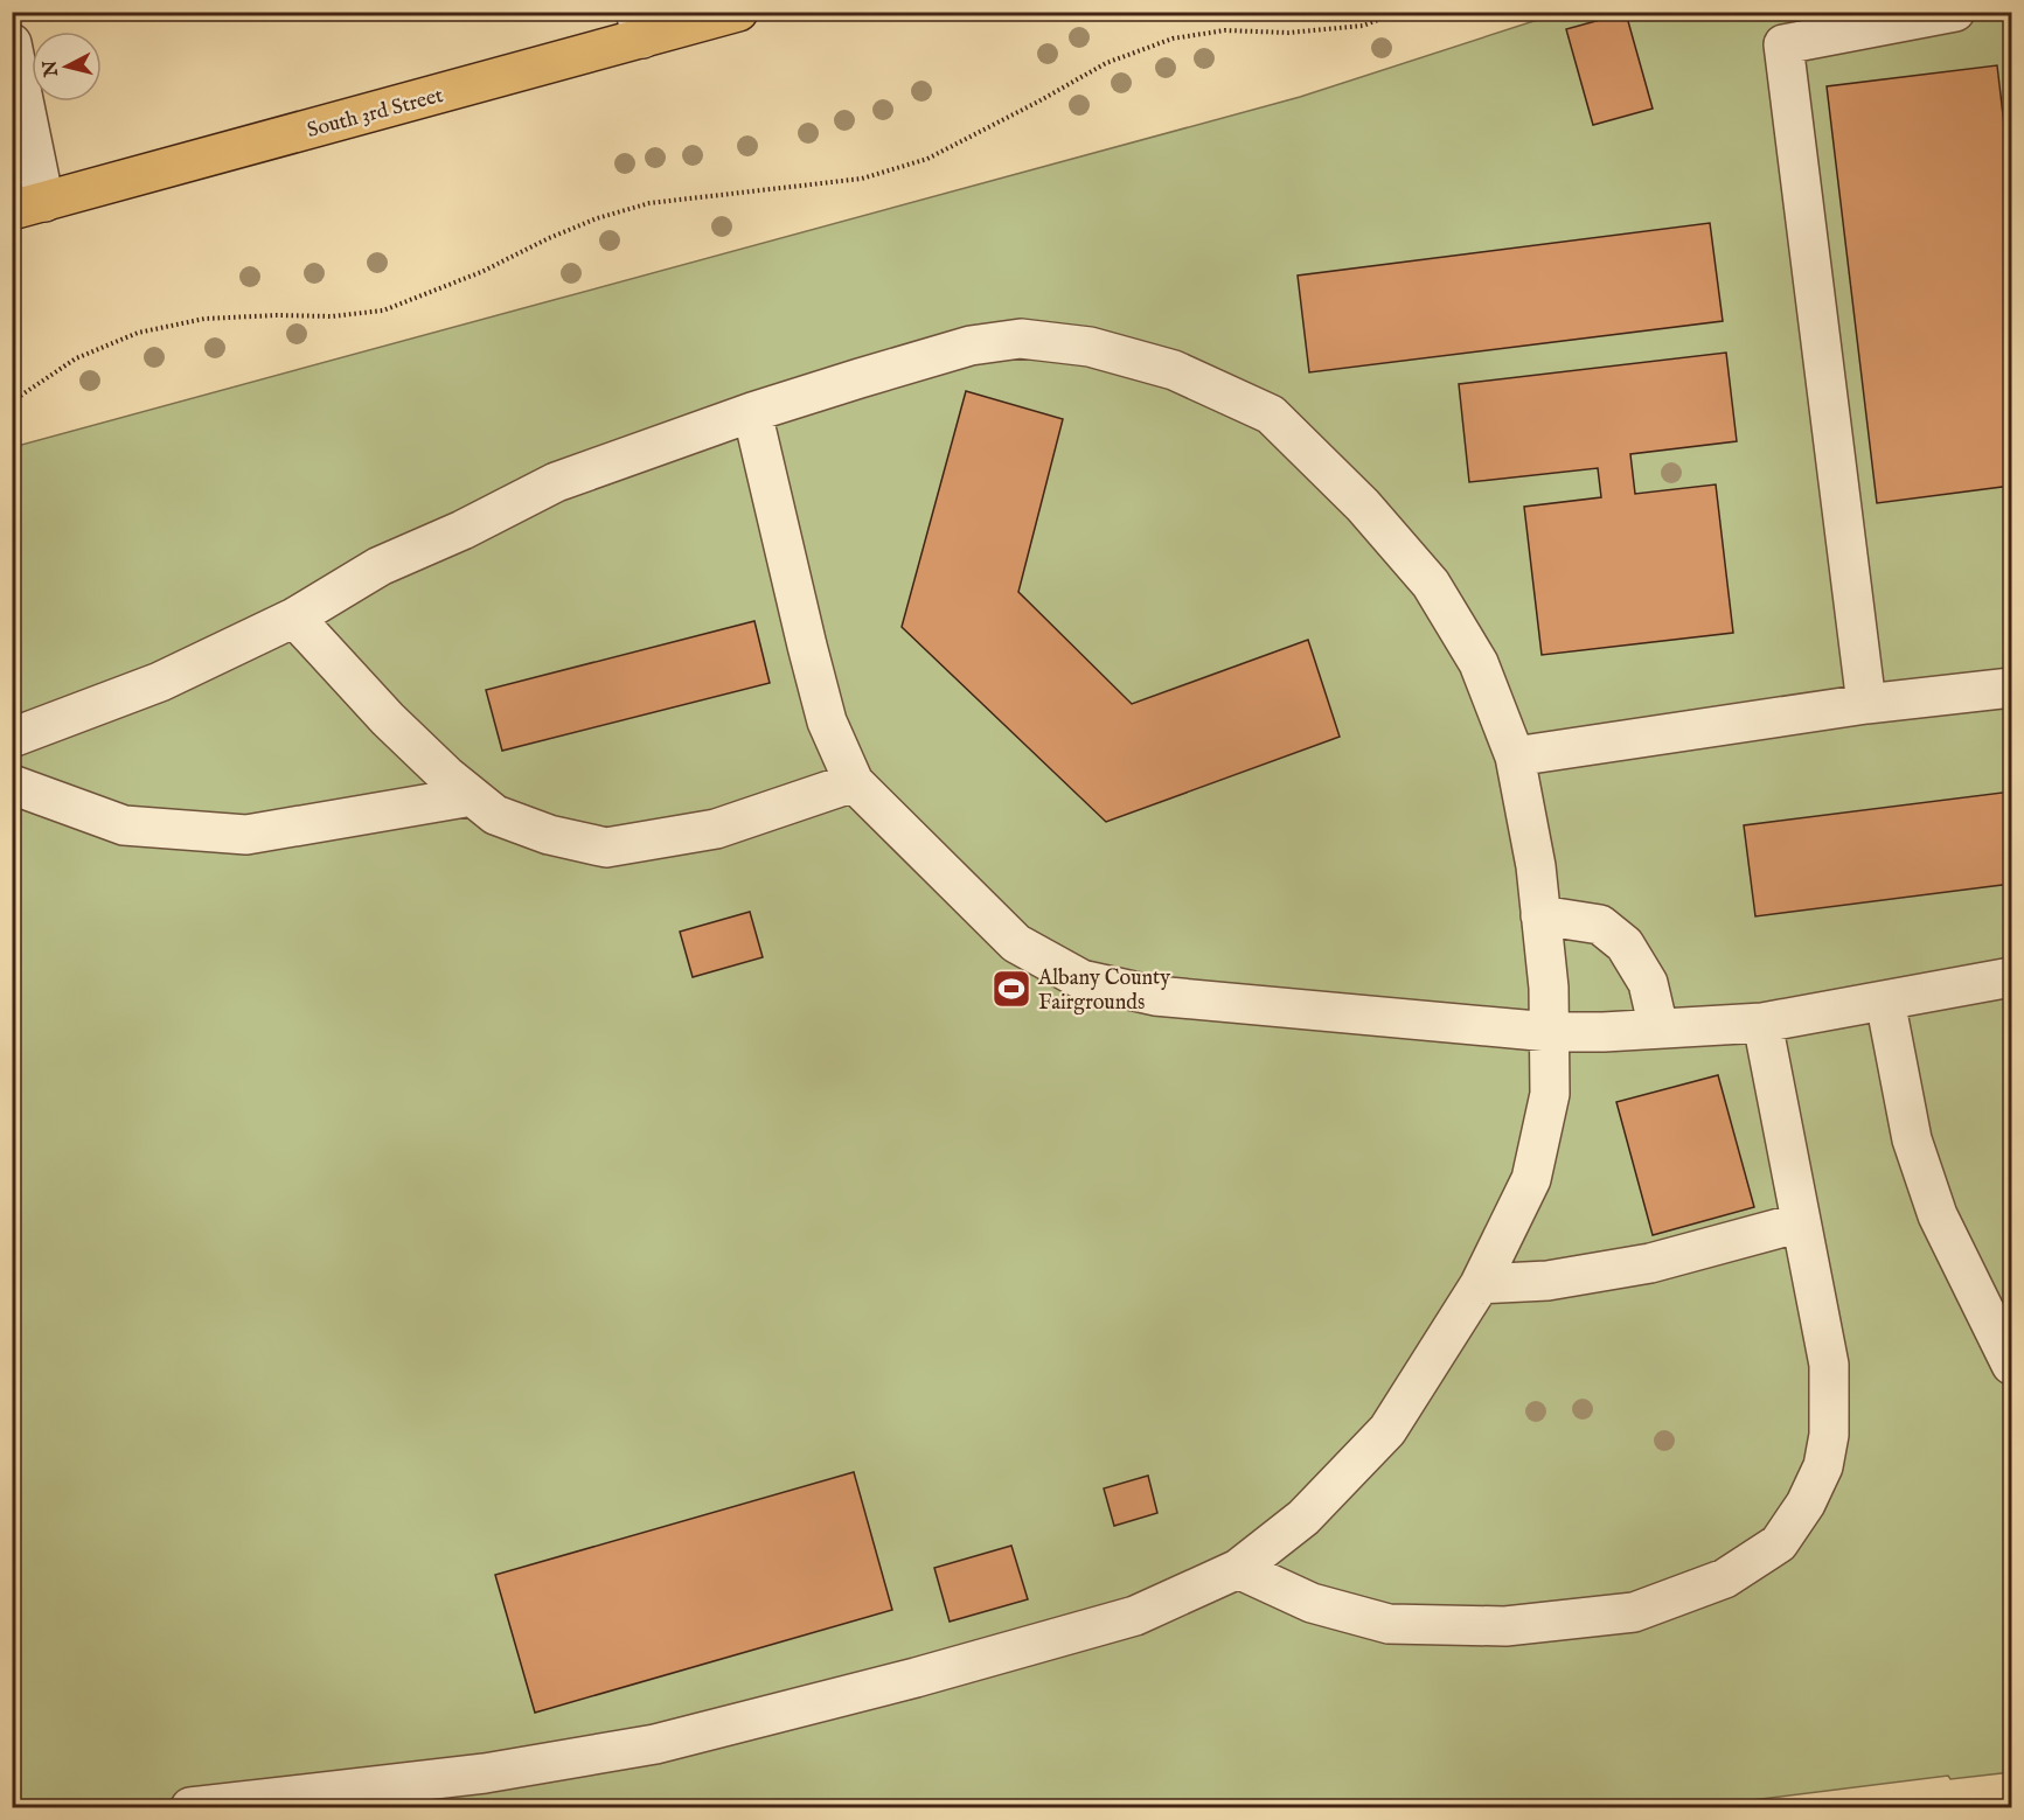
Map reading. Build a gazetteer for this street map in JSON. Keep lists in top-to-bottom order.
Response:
{
  "streets": {
    "highway": ["South 3rd Street"]
  },
  "places": {
    "sports": ["Albany County Fairgrounds"]
  },
  "north": "left"
}
